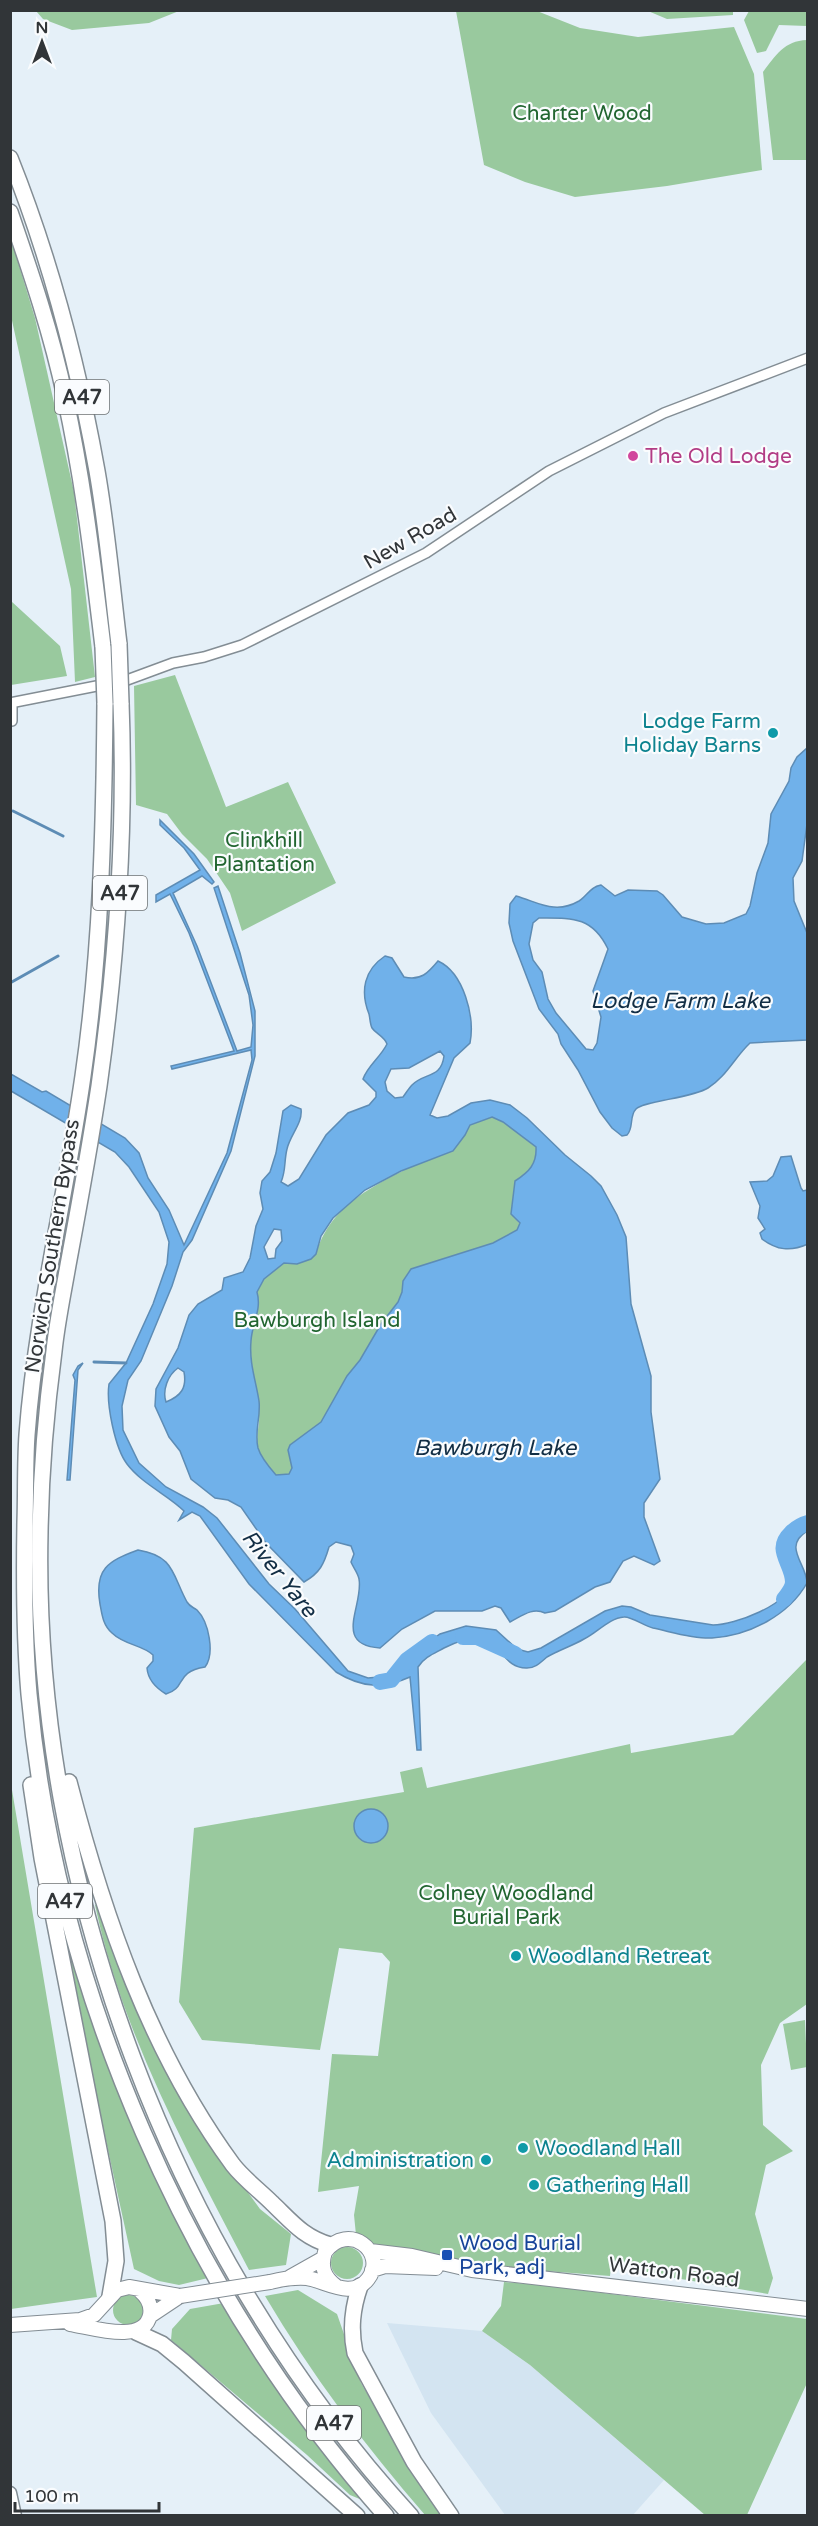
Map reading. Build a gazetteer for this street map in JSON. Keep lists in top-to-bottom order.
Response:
{
  "streets": {
    "highway": ["A47", "Norwich Southern Bypass"],
    "main road": ["Watton Road"],
    "street": ["New Road"]
  },
  "crossings": [
    ["A47", "Norwich Southern Bypass"],
    ["A47", "Watton Road"]
  ],
  "water": ["Lodge Farm Lake", "Bawburgh Lake", "River Yare"],
  "parks": [
    "Charter Wood",
    "Clinkhill Plantation",
    "Bawburgh Island",
    "Colney Woodland Burial Park"
  ],
  "places": {
    "other": [
      "The Old Lodge",
      "Lodge Farm Holiday Barns",
      "Woodland Retreat",
      "Woodland Hall",
      "Administration",
      "Gathering Hall"
    ],
    "transit": ["Wood Burial Park, adj"]
  },
  "scale_bar": "100 m",
  "north": "top"
}
